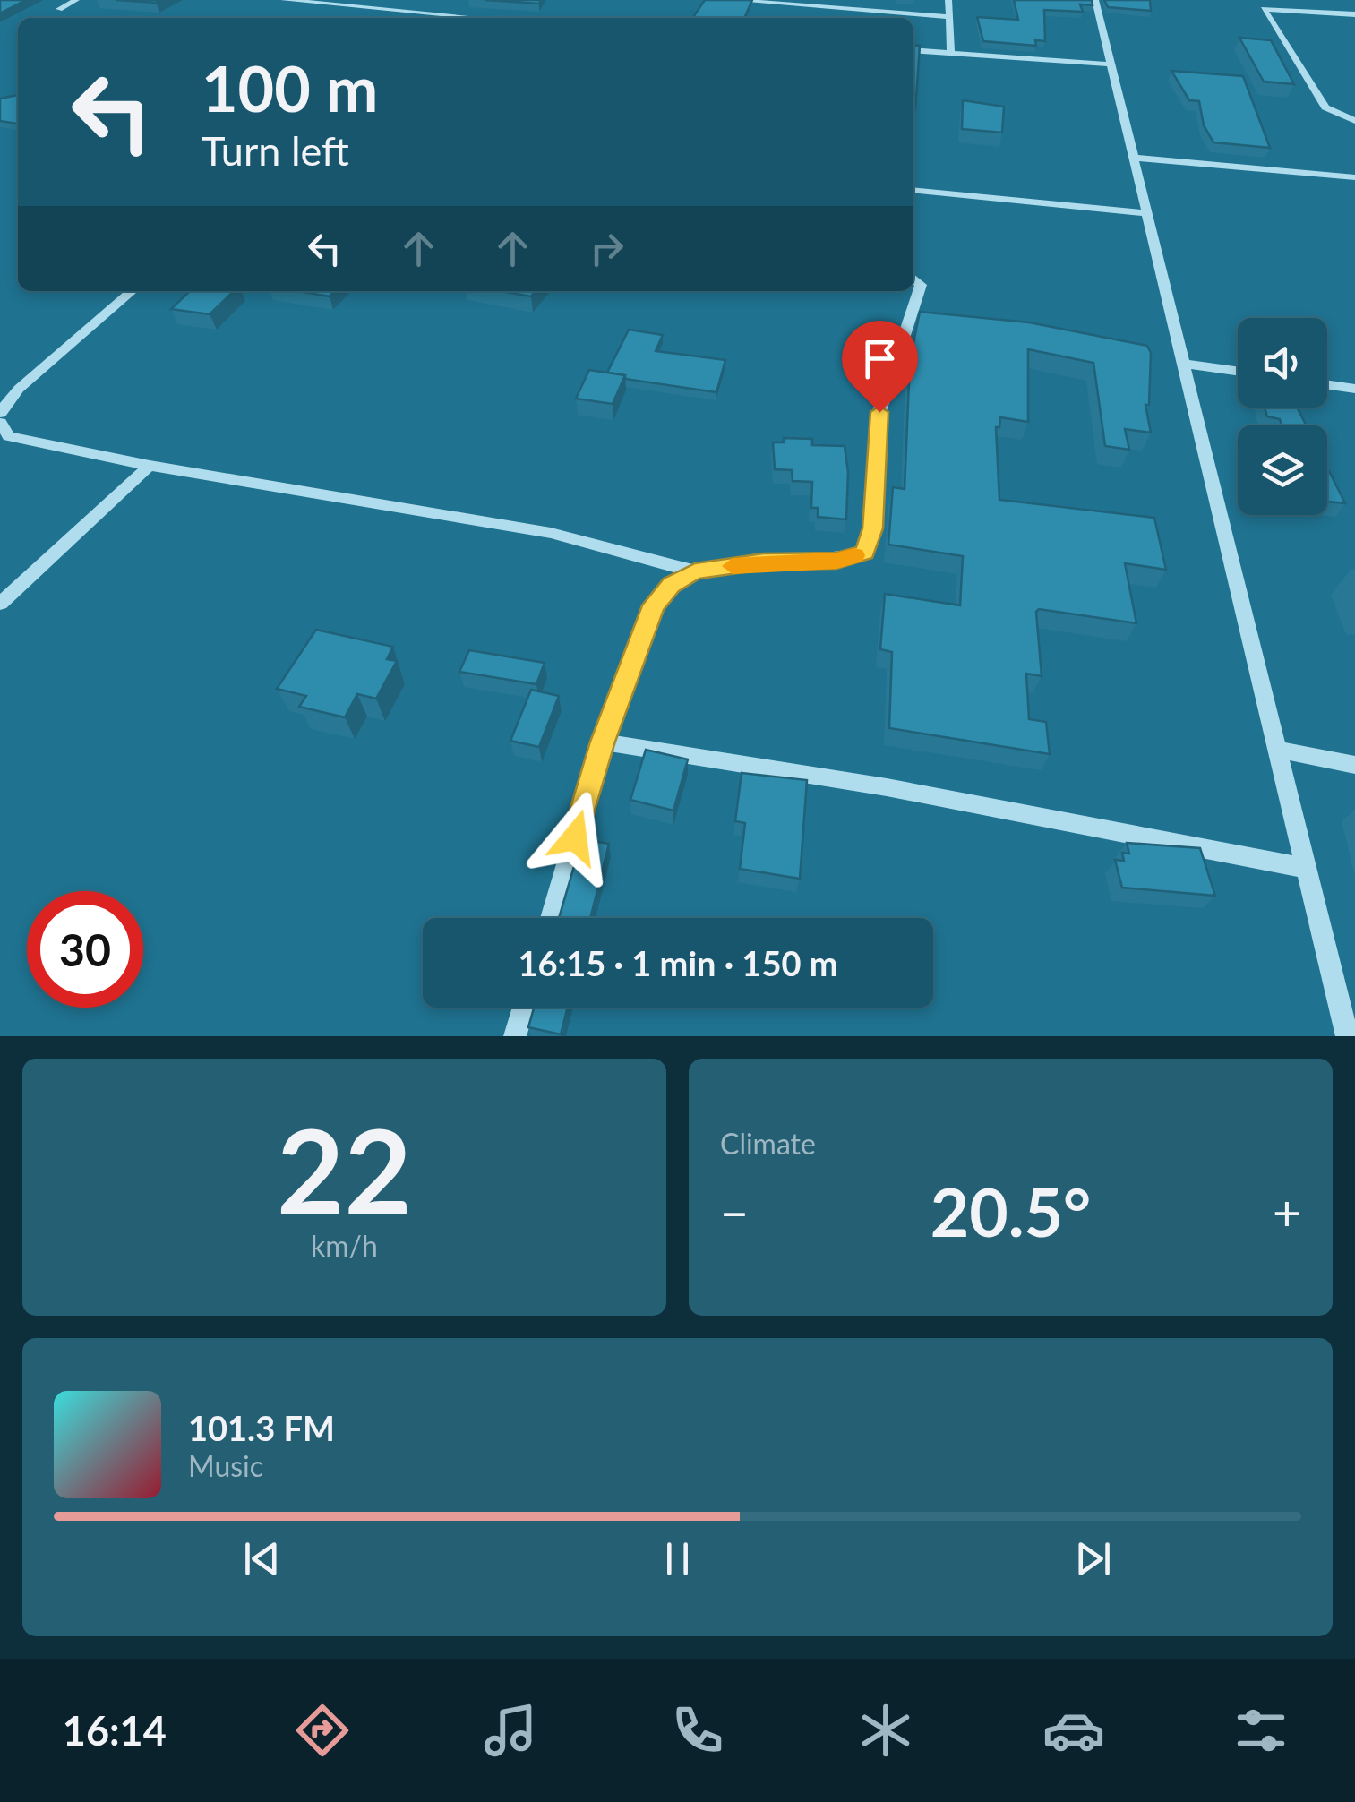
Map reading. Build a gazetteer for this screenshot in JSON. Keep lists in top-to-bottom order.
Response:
{
  "page": {
    "turn": ["100 m", "Turn left"],
    "limit": "30",
    "trip": "16:15 · 1 min · 150 m",
    "tile": [
      ["22", "km/h"],
      "Climate"
    ],
    "heat": ["−", "20.5°", "+"],
    "song": ["101.3 FM", "Music"],
    "tabs": "16:14"
  }
}
